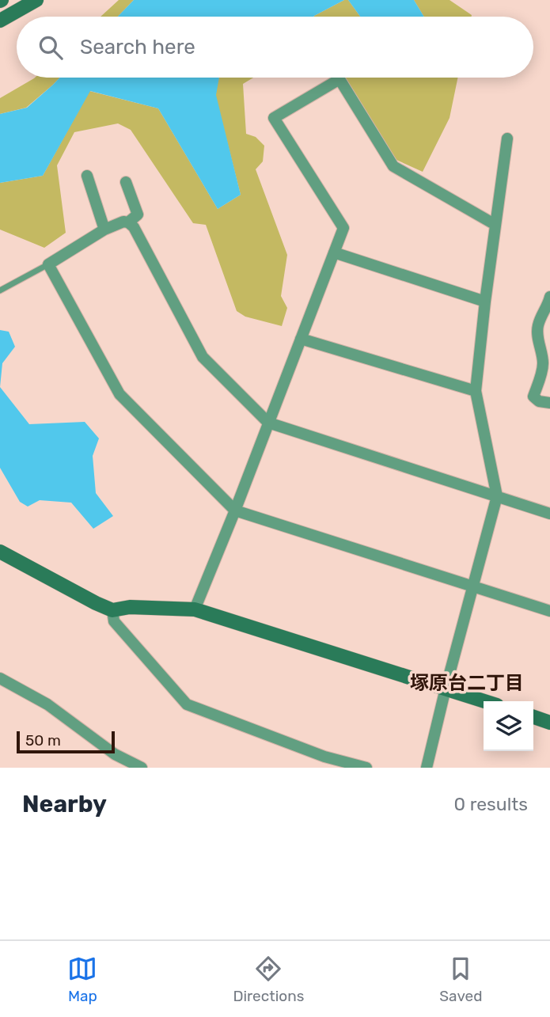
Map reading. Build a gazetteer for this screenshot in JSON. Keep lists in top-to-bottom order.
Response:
{
  "districts": ["塚原台二丁目"],
  "scale_bar": "50 m",
  "page": {
    "search": "Search here",
    "scale": "50 m",
    "heading": ["Nearby", "0 results"],
    "nav": ["Map", "Directions", "Saved"]
  }
}
